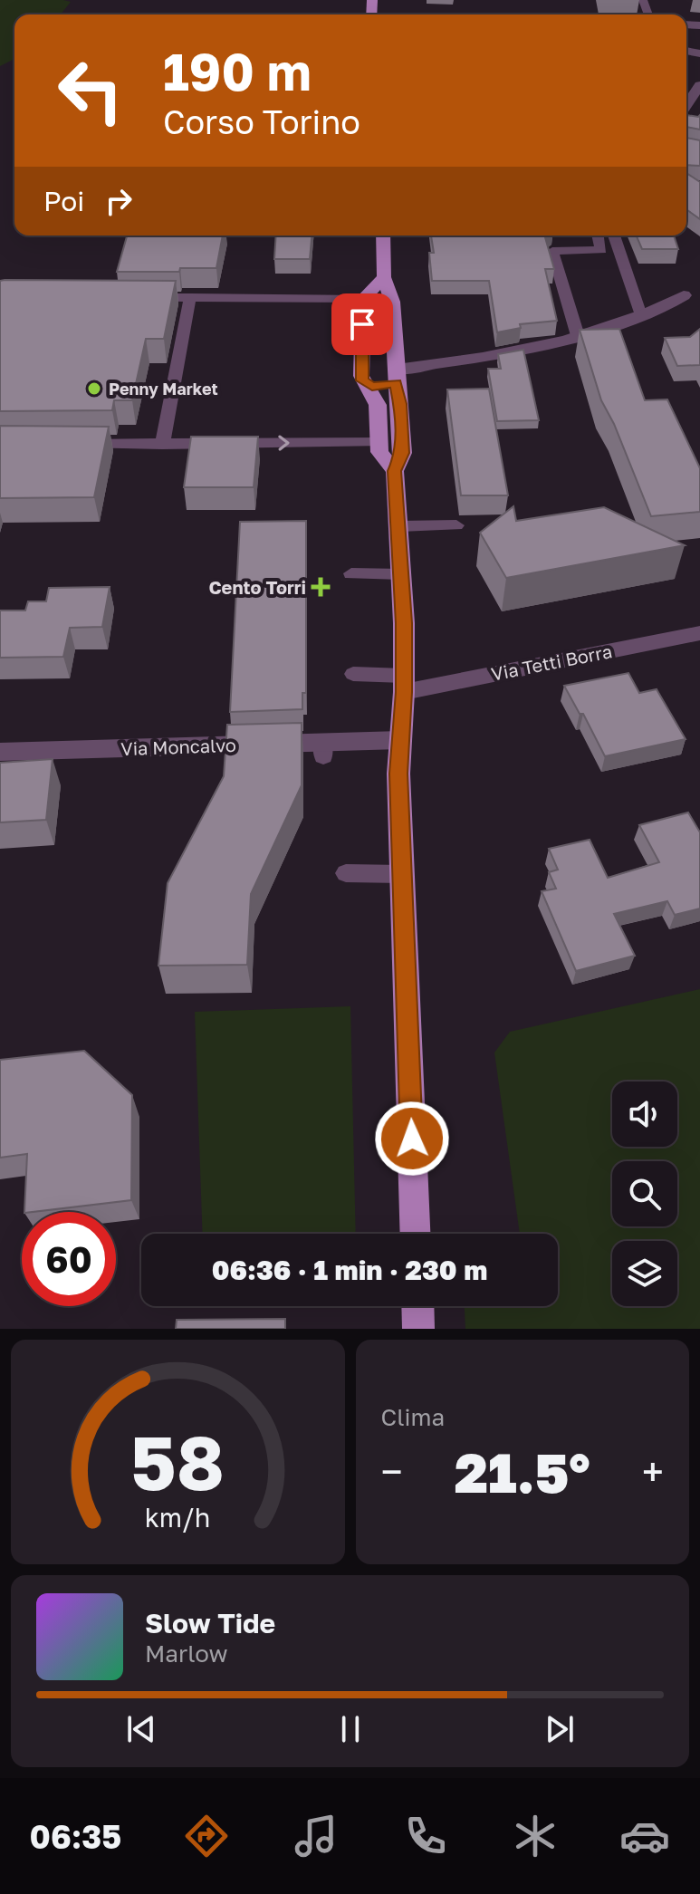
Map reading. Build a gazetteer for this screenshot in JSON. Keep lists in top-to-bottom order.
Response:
{
  "streets": {
    "street": ["Via Tetti Borra", "Via Moncalvo"]
  },
  "places": {
    "other": ["Penny Market"],
    "health": ["Cento Torri"]
  },
  "page": {
    "turn": ["190 m", "Corso Torino"],
    "then": "Poi",
    "limit": "60",
    "trip": "06:36 · 1 min · 230 m",
    "tile": "Clima",
    "heat": ["−", "21.5°", "+"],
    "song": ["Slow Tide", "Marlow"],
    "tabs": "06:35",
    "gauge": ["58", "km/h"]
  }
}
